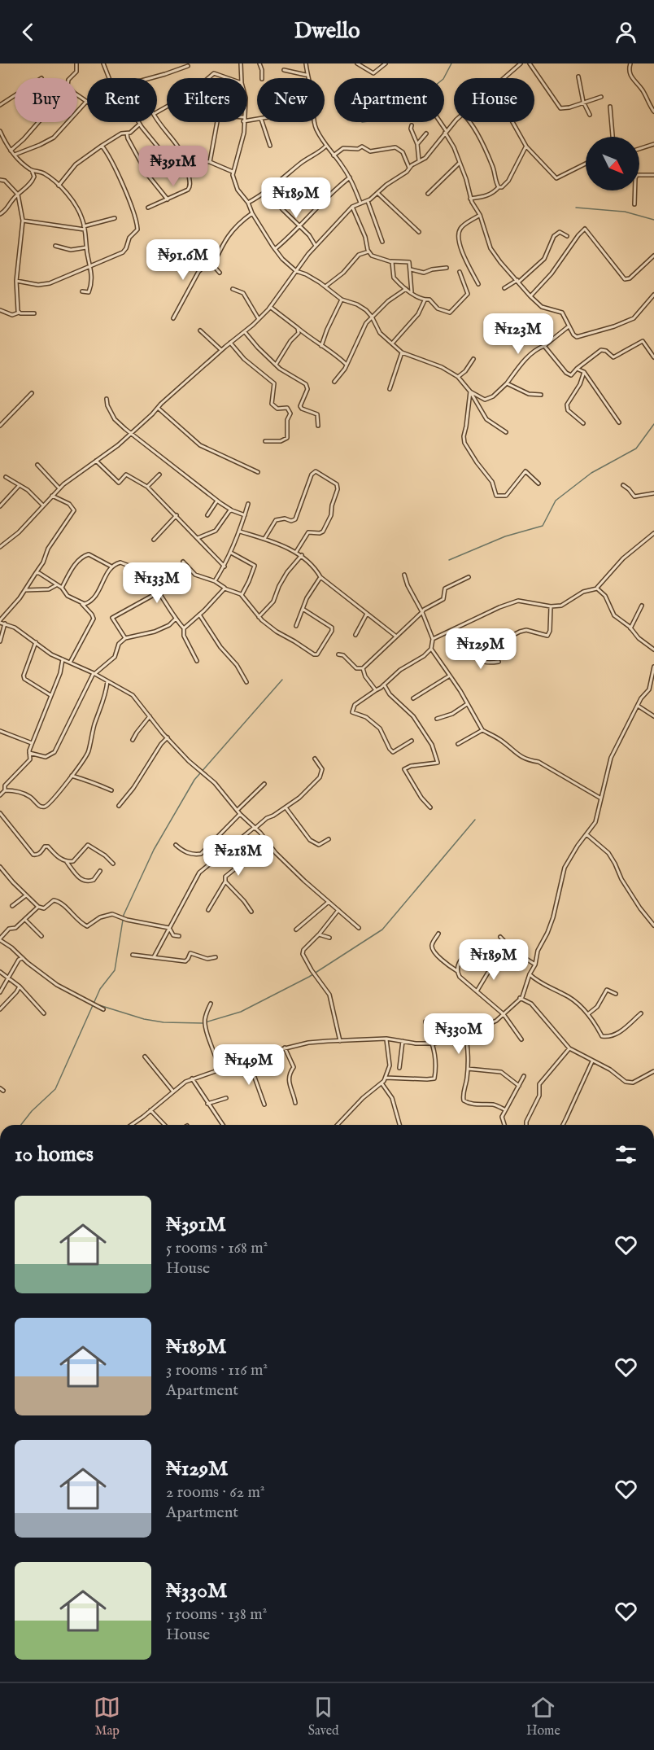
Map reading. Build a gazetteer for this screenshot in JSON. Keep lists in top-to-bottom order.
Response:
{
  "north": "bottom right",
  "page": {
    "header": "Dwello",
    "chip": [
      "Buy",
      "Rent",
      "Filters",
      "New",
      "Apartment",
      "House"
    ],
    "price": [
      "₦391M",
      "₦189M",
      "₦91.6M",
      "₦123M",
      "₦133M",
      "₦129M",
      "₦218M",
      "₦189M",
      "₦330M",
      "₦149M"
    ],
    "heading": "10 homes",
    "list": [
      {
        "name": "₦391M",
        "note": "5 rooms · 168 m² · House"
      },
      {
        "name": "₦189M",
        "note": "3 rooms · 116 m² · Apartment"
      },
      {
        "name": "₦129M",
        "note": "2 rooms · 62 m² · Apartment"
      },
      {
        "name": "₦330M",
        "note": "5 rooms · 138 m² · House"
      }
    ],
    "tabs": ["Map", "Saved", "Home"]
  }
}
